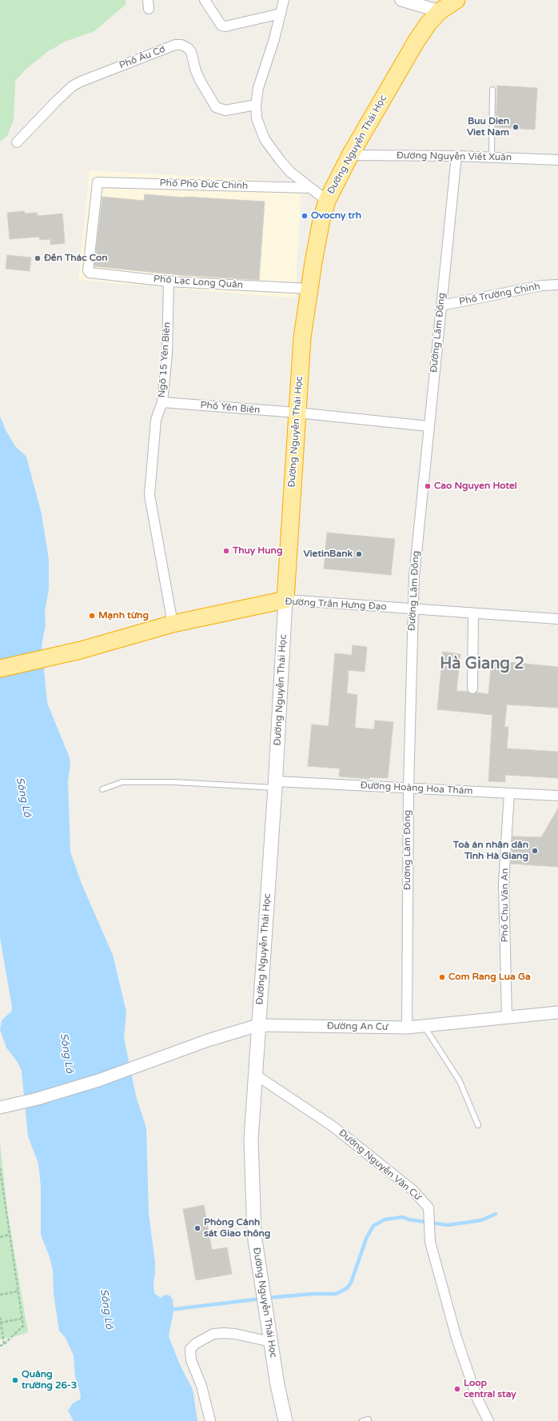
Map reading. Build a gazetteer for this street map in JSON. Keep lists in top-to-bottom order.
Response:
{
  "streets": {
    "highway": ["Đường Nguyễn Thái Học", "Đường Trần Hưng Đạo"],
    "street": [
      "Phố Âu Cơ",
      "Đường Nguyễn Viết Xuân",
      "Phố Phó Đức Chính",
      "Phố Lạc Long Quân",
      "Phố Trường Chinh",
      "Đường Lâm Đồng",
      "Ngõ 15 Yên Biên",
      "Phố Yên Biên",
      "Đường Hoàng Hoa Thám",
      "Phố Chu Văn An",
      "Đường An Cư",
      "Đường Nguyễn Văn Cừ"
    ]
  },
  "crossings": [
    ["Đường Nguyễn Thái Học", "Đường Nguyễn Viết Xuân"],
    ["Đường Nguyễn Thái Học", "Phố Lạc Long Quân"],
    ["Đường Nguyễn Thái Học", "Phố Yên Biên"],
    ["Đường Nguyễn Thái Học", "Đường Trần Hưng Đạo"],
    ["Đường Nguyễn Thái Học", "Đường Hoàng Hoa Thám"],
    ["Đường Nguyễn Thái Học", "Đường An Cư"],
    ["Đường Nguyễn Thái Học", "Đường Nguyễn Văn Cừ"],
    ["Đường Nguyễn Viết Xuân", "Đường Lâm Đồng"],
    ["Phố Phó Đức Chính", "Phố Lạc Long Quân"],
    ["Phố Lạc Long Quân", "Ngõ 15 Yên Biên"],
    ["Phố Trường Chinh", "Đường Lâm Đồng"],
    ["Đường Lâm Đồng", "Phố Yên Biên"],
    ["Đường Lâm Đồng", "Đường Trần Hưng Đạo"],
    ["Đường Lâm Đồng", "Đường Hoàng Hoa Thám"],
    ["Đường Lâm Đồng", "Đường An Cư"],
    ["Ngõ 15 Yên Biên", "Phố Yên Biên"],
    ["Ngõ 15 Yên Biên", "Đường Trần Hưng Đạo"],
    ["Đường Hoàng Hoa Thám", "Phố Chu Văn An"],
    ["Phố Chu Văn An", "Đường An Cư"]
  ],
  "districts": ["Hà Giang 2"],
  "water": ["Sông Lô"],
  "places": [
    "Buu Dien Viet Nam",
    "Ovocny trh",
    "Đền Thác Con",
    "Cao Nguyen Hotel",
    "Thuy Hung",
    "VietinBank",
    "Mạnh từng",
    "Toà án nhân dân Tỉnh Hà Giang",
    "Com Rang Lua Ga",
    "Phòng Cảnh sát Giao thông",
    "Quảng trường 26-3",
    "Loop central stay"
  ]
}
